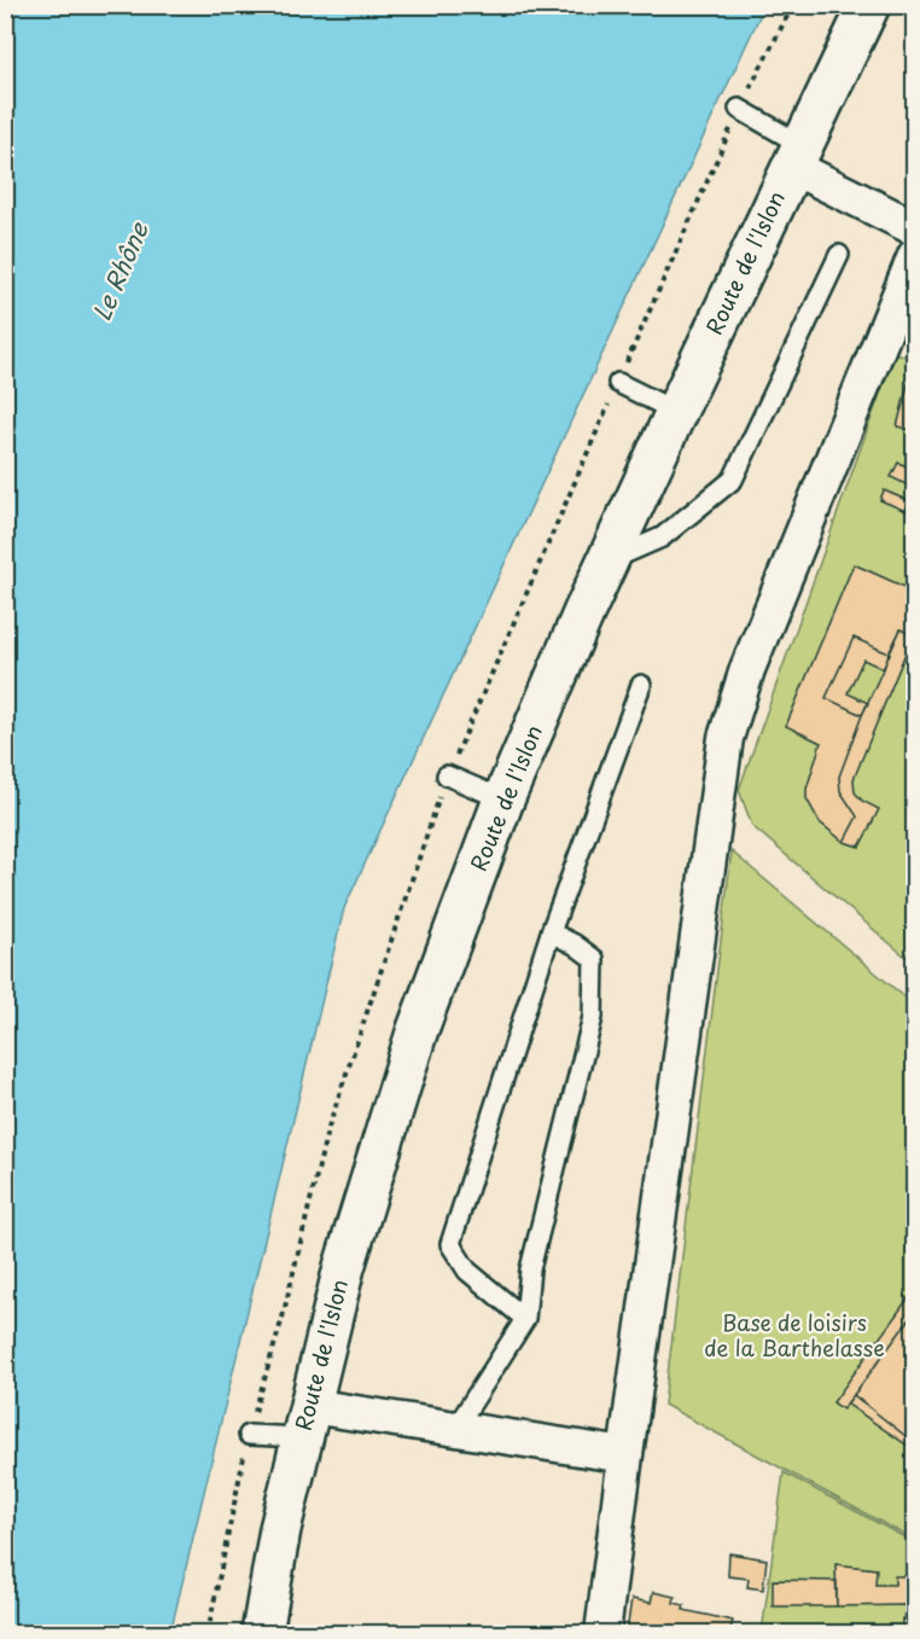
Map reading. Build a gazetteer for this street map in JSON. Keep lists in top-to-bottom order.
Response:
{
  "streets": {
    "street": ["Route de l'Islon"]
  },
  "water": ["Le Rhône"],
  "parks": ["Base de loisirs de la Barthelasse"]
}
